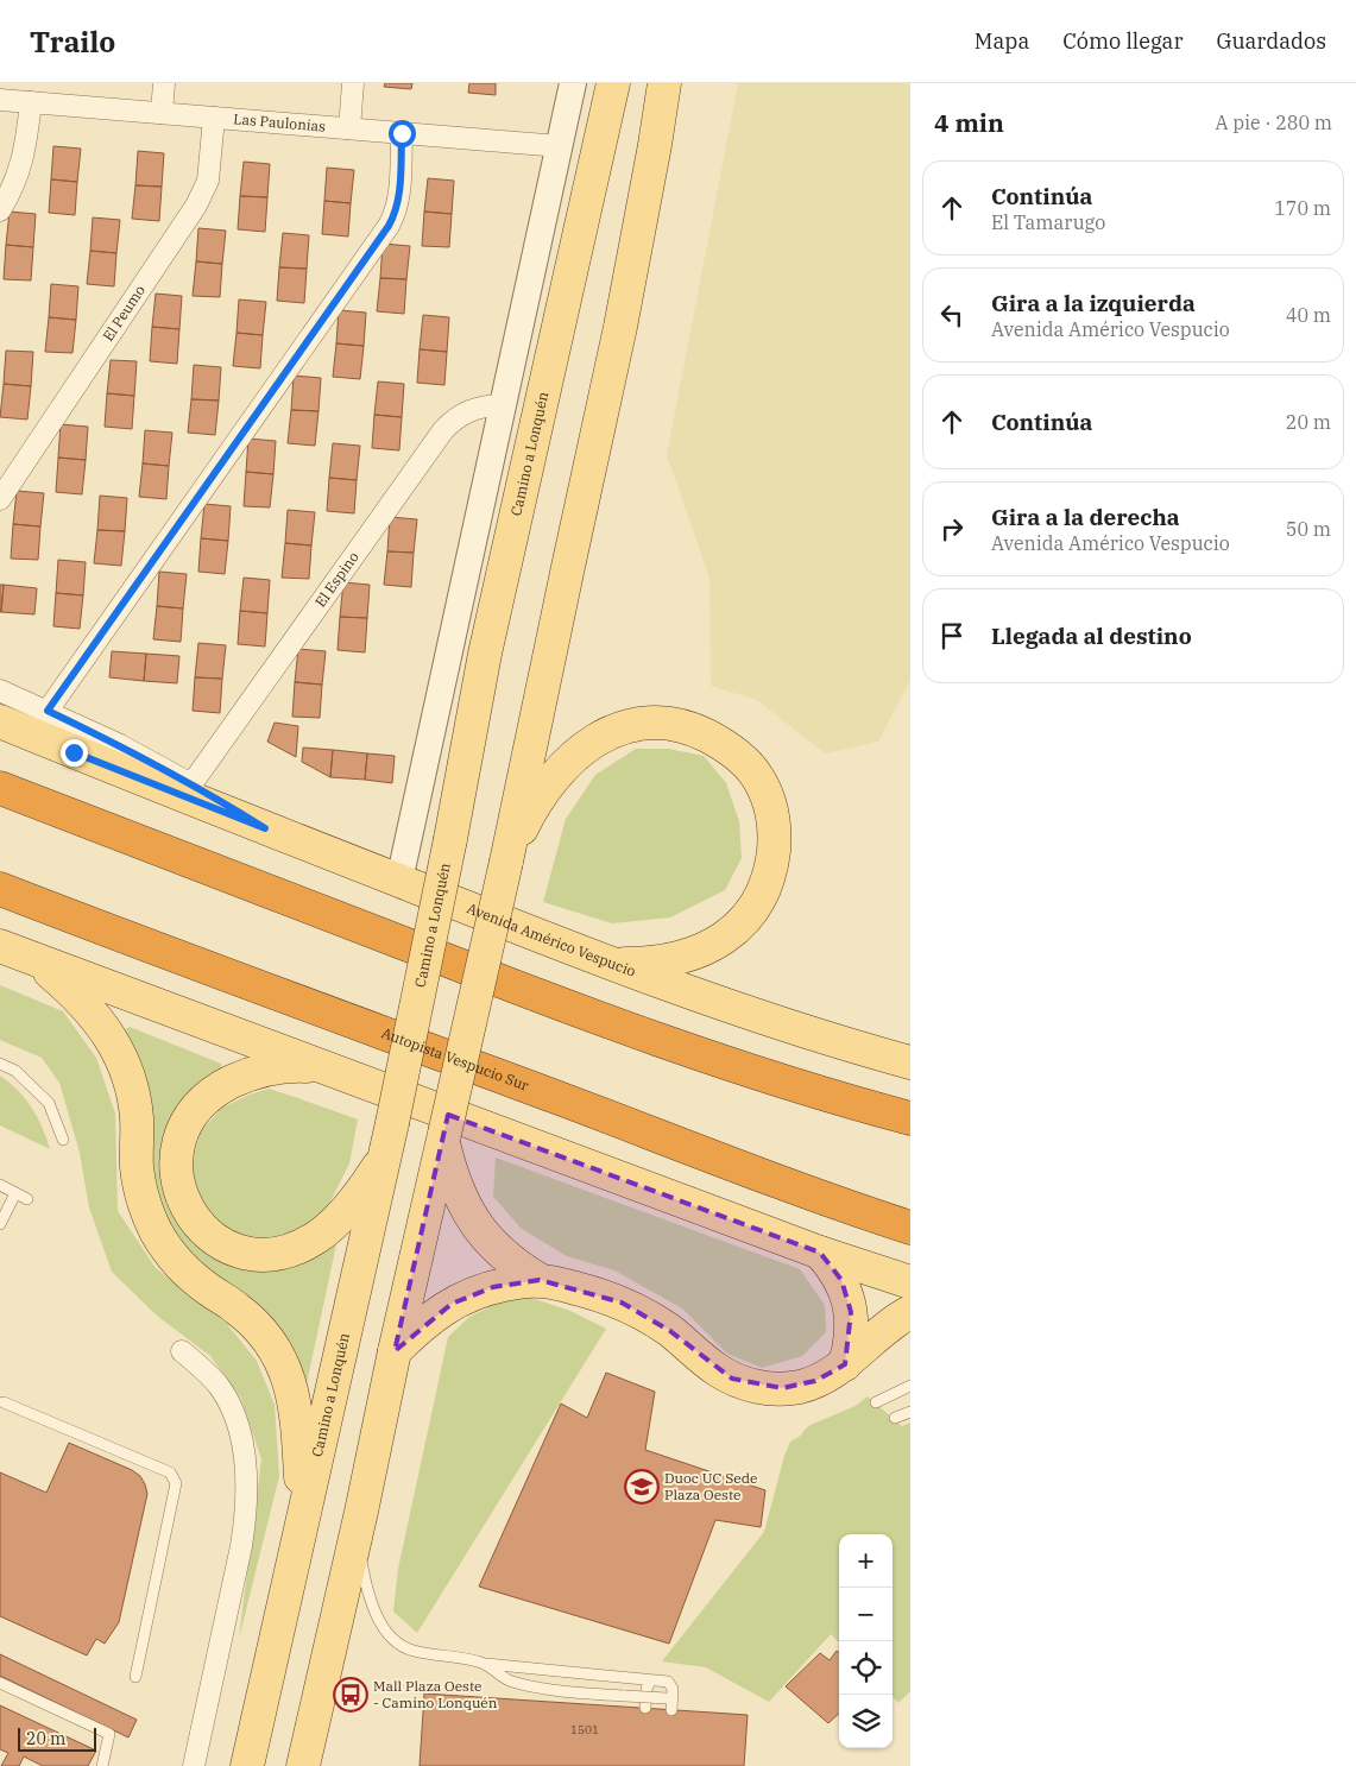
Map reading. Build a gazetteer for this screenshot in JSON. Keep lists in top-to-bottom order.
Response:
{
  "streets": {
    "highway": ["Autopista Vespucio Sur"],
    "main road": ["Camino a Lonquén", "Avenida Américo Vespucio"],
    "street": ["Las Paulonias", "El Peumo", "El Espino"]
  },
  "crossings": [
    ["Las Paulonias", "El Peumo"]
  ],
  "places": {
    "school or university": ["Duoc UC Sede Plaza Oeste"],
    "bus stop": ["Mall Plaza Oeste - Camino Lonquén"]
  },
  "house_numbers": ["1501"],
  "scale_bar": "20 m",
  "page": {
    "header": "Trailo",
    "nav": ["Mapa", "Cómo llegar", "Guardados"],
    "heading": ["4 min", "A pie · 280 m"],
    "list": [
      ["Continúa", "El Tamarugo", "170 m"],
      ["Gira a la izquierda", "Avenida Américo Vespucio", "40 m"],
      ["Continúa", "20 m"],
      ["Gira a la derecha", "Avenida Américo Vespucio", "50 m"],
      "Llegada al destino"
    ],
    "map_buttons": ["+", "−"],
    "scale": "20 m"
  }
}
